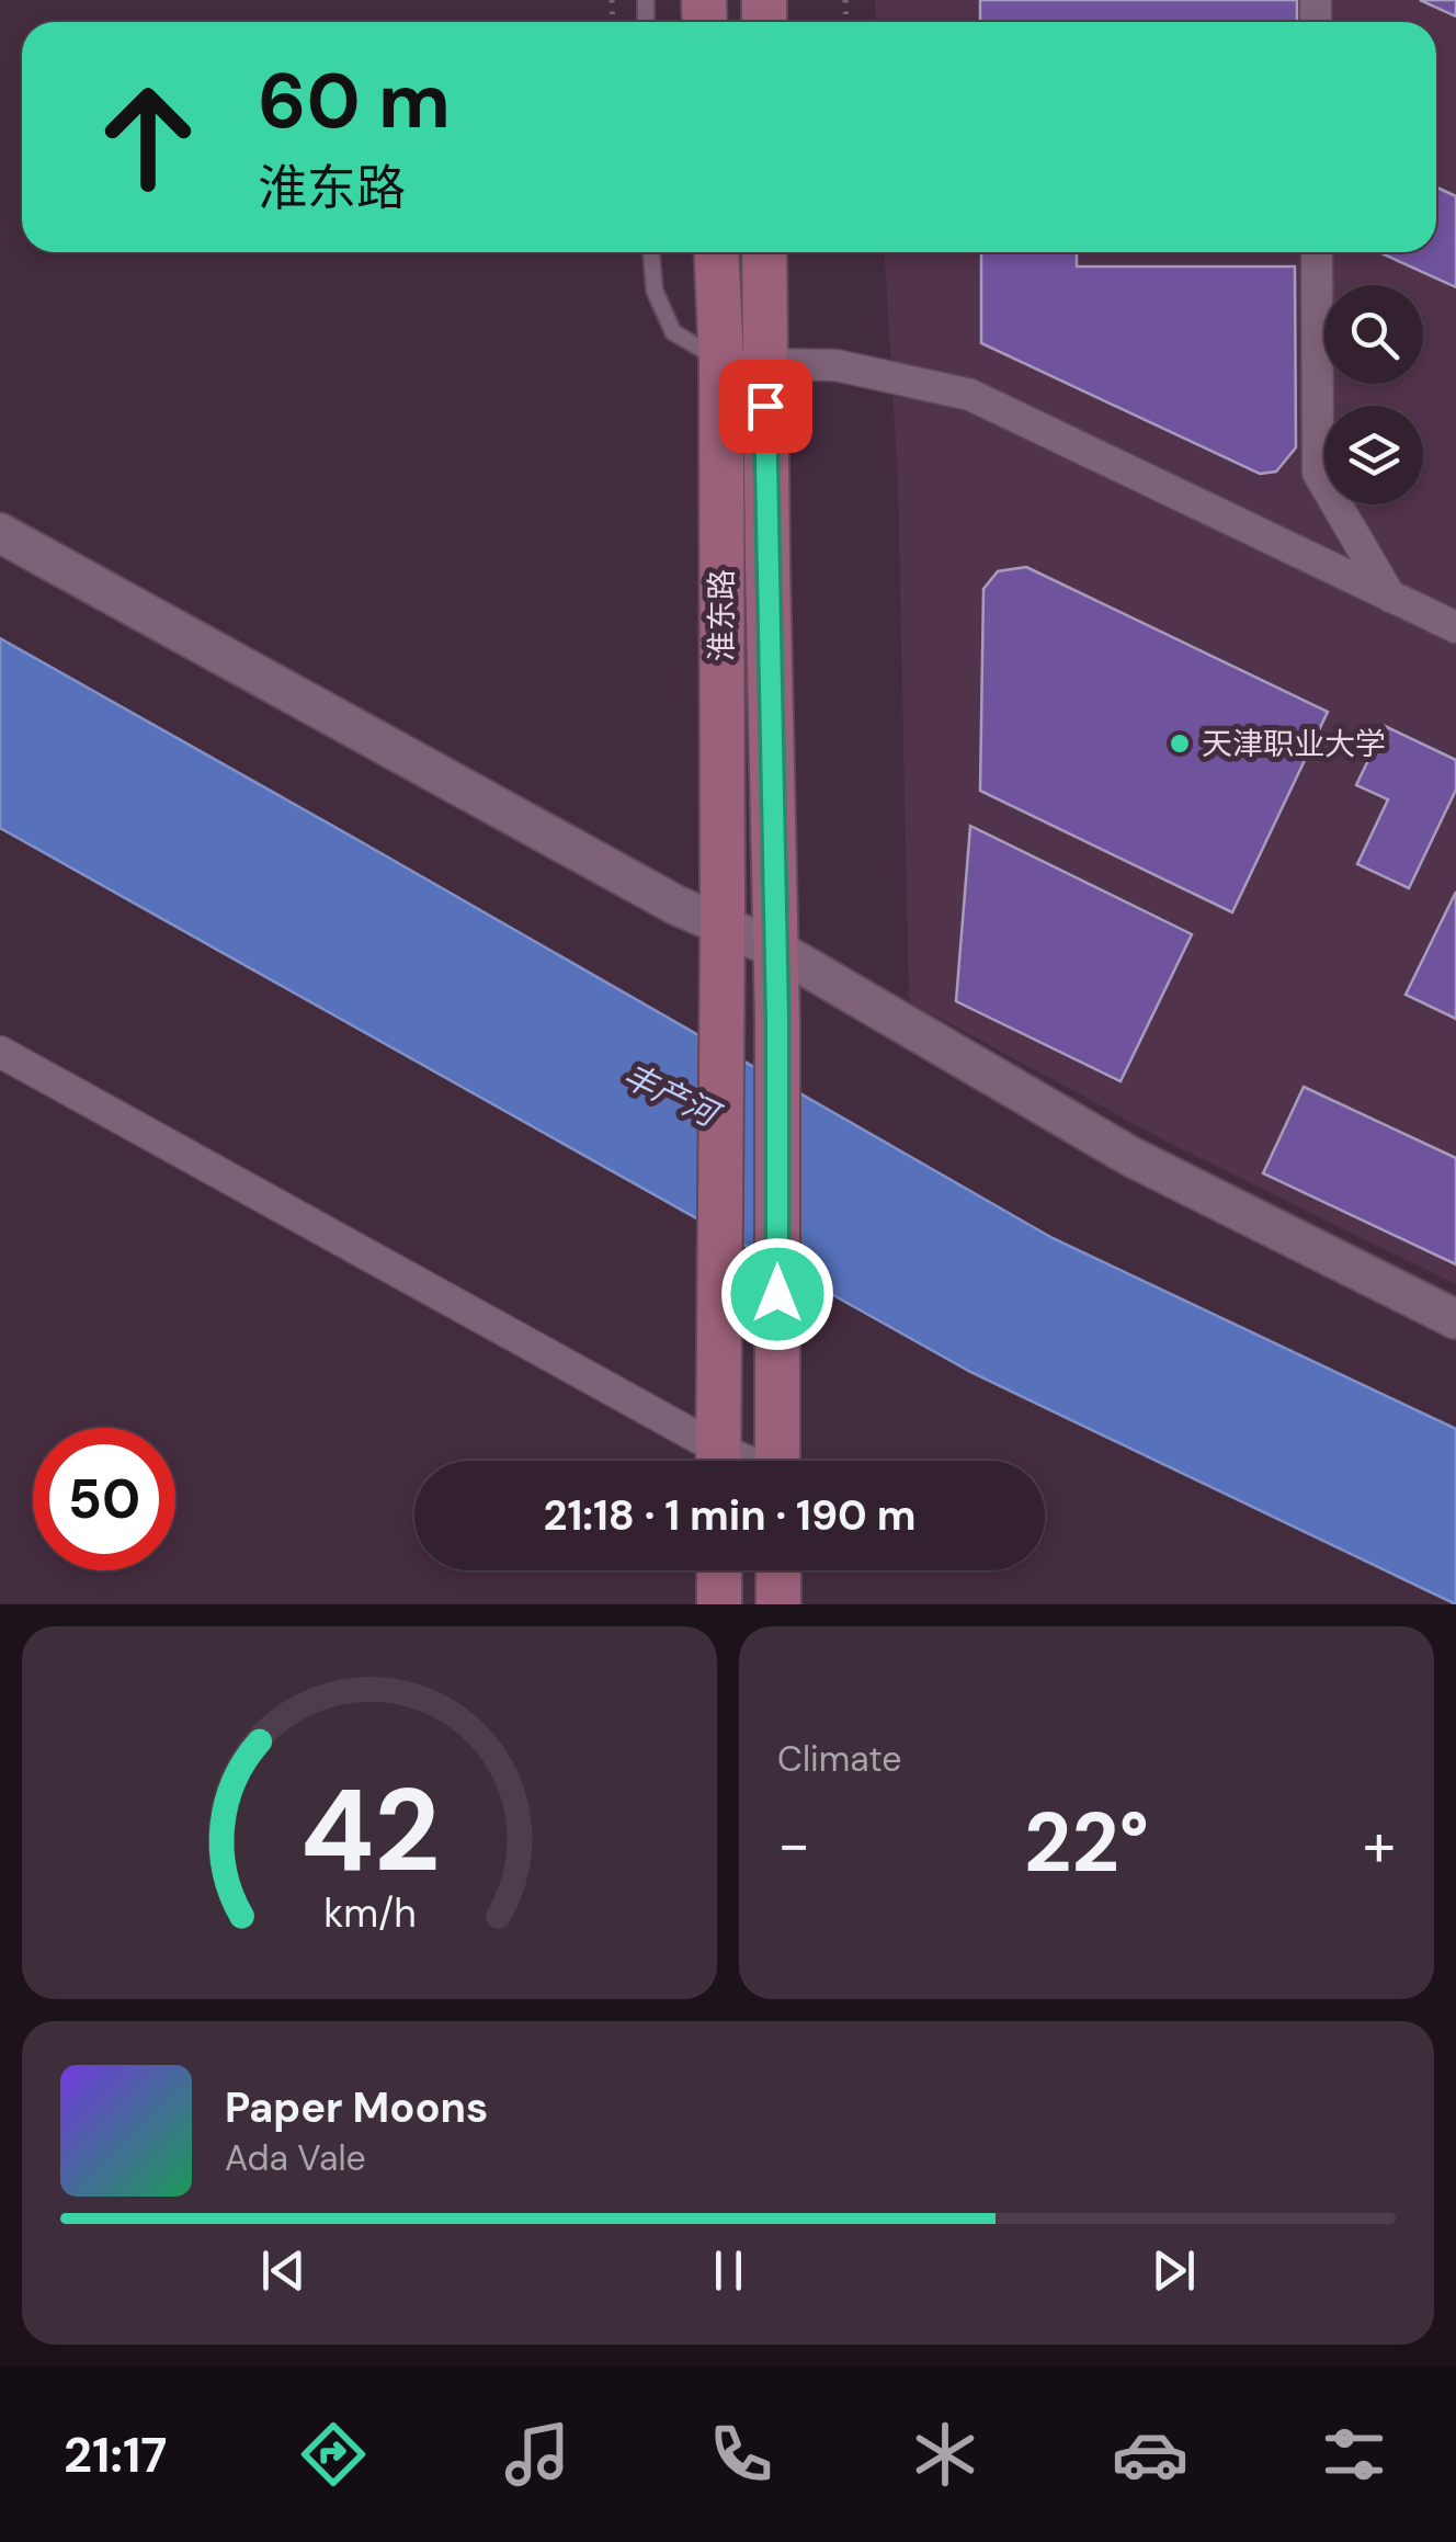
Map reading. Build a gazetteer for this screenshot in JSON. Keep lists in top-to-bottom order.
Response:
{
  "streets": {
    "main road": ["淮东路"]
  },
  "water": ["丰产河"],
  "places": ["天津职业大学"],
  "page": {
    "turn": ["60 m", "淮东路"],
    "limit": "50",
    "trip": "21:18 · 1 min · 190 m",
    "tile": "Climate",
    "heat": ["−", "22°", "+"],
    "song": ["Paper Moons", "Ada Vale"],
    "tabs": "21:17",
    "gauge": ["42", "km/h"]
  }
}
